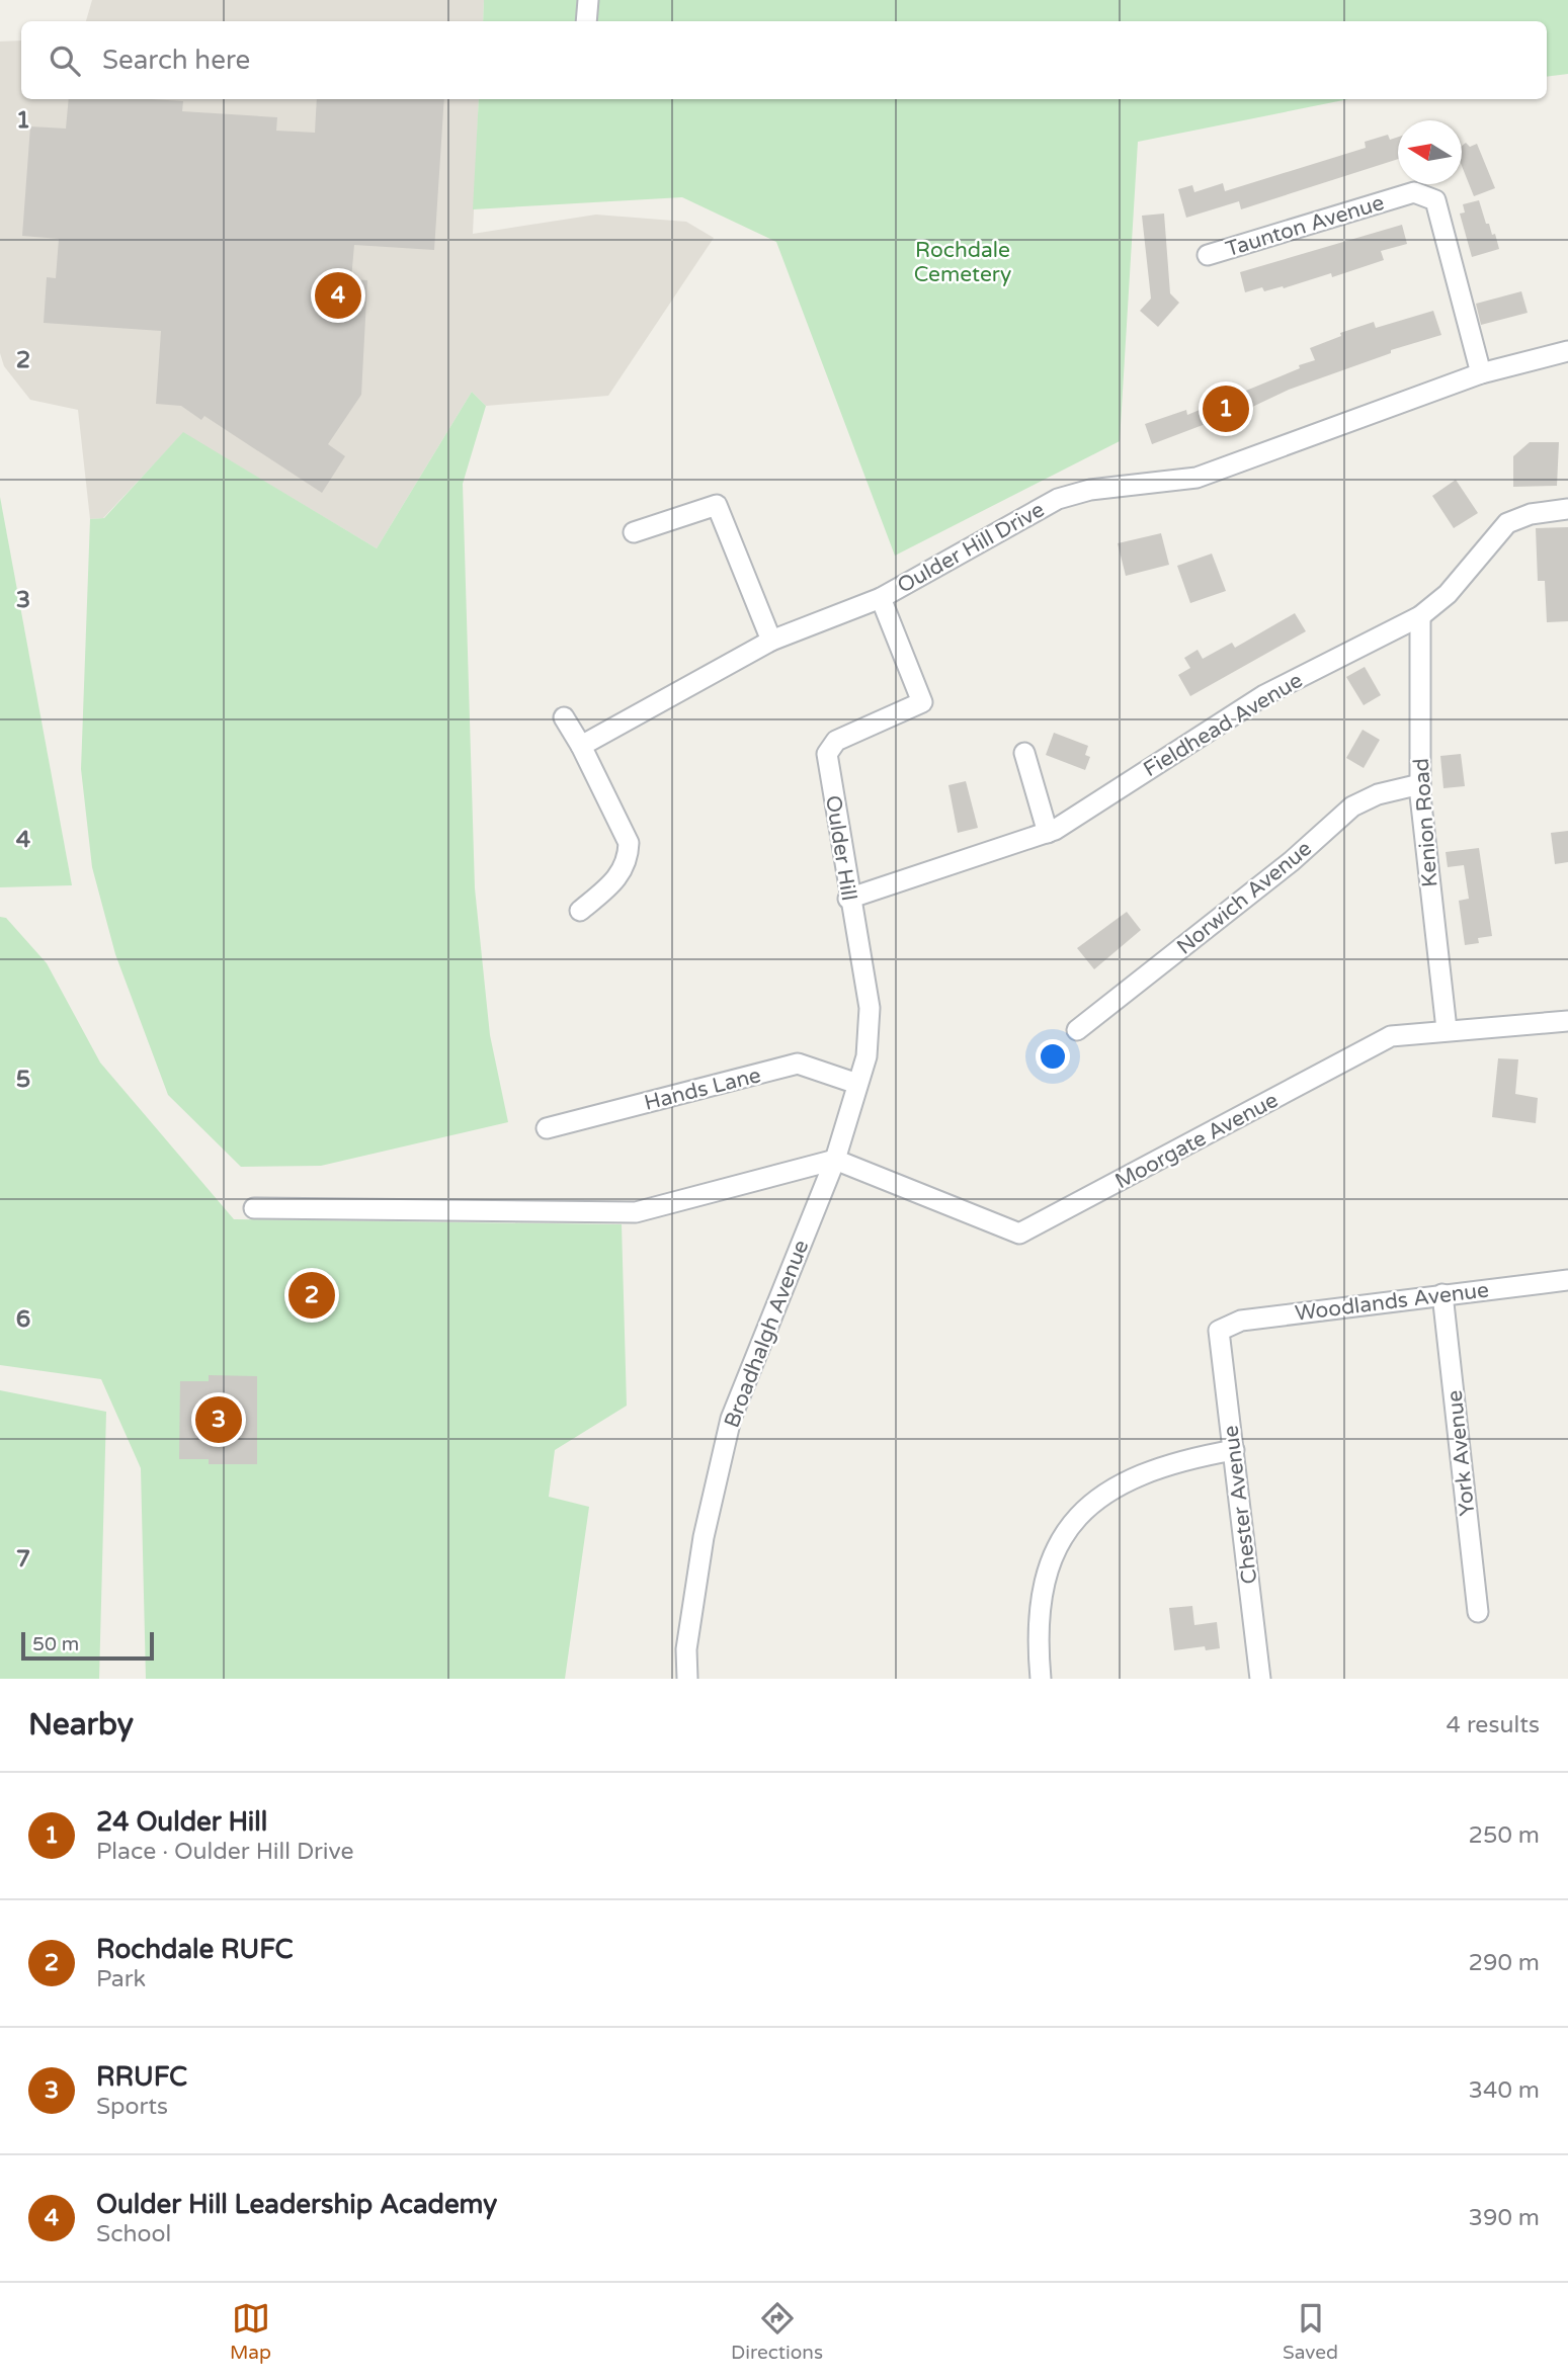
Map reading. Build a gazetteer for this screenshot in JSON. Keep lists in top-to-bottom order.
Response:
{
  "streets": {
    "street": [
      "Taunton Avenue",
      "Oulder Hill Drive",
      "Fieldhead Avenue",
      "Kenion Road",
      "Oulder Hill",
      "Norwich Avenue",
      "Hands Lane",
      "Moorgate Avenue",
      "Woodlands Avenue",
      "Broadhalgh Avenue",
      "York Avenue",
      "Chester Avenue"
    ]
  },
  "crossings": [
    ["Taunton Avenue", "Oulder Hill Drive"],
    ["Oulder Hill Drive", "Oulder Hill"],
    ["Fieldhead Avenue", "Kenion Road"],
    ["Fieldhead Avenue", "Oulder Hill"],
    ["Kenion Road", "Norwich Avenue"],
    ["Kenion Road", "Moorgate Avenue"],
    ["Oulder Hill", "Hands Lane"],
    ["Oulder Hill", "Moorgate Avenue"],
    ["Oulder Hill", "Broadhalgh Avenue"],
    ["Moorgate Avenue", "Broadhalgh Avenue"],
    ["Woodlands Avenue", "York Avenue"],
    ["Woodlands Avenue", "Chester Avenue"]
  ],
  "parks": ["Rochdale Cemetery"],
  "scale_bar": "50 m",
  "north": "left",
  "page": {
    "search": "Search here",
    "pins": [
      "4",
      "1",
      "2",
      "3"
    ],
    "scale": "50 m",
    "heading": ["Nearby", "4 results"],
    "list": [
      {
        "mark": "1",
        "name": "24 Oulder Hill",
        "note": "Place · Oulder Hill Drive",
        "value": "250 m"
      },
      {
        "mark": "2",
        "name": "Rochdale RUFC",
        "note": "Park",
        "value": "290 m"
      },
      {
        "mark": "3",
        "name": "RRUFC",
        "note": "Sports",
        "value": "340 m"
      },
      {
        "mark": "4",
        "name": "Oulder Hill Leadership Academy",
        "note": "School",
        "value": "390 m"
      }
    ],
    "nav": ["Map", "Directions", "Saved"]
  },
  "grid": {
    "rows": [
      "1",
      "2",
      "3",
      "4",
      "5",
      "6",
      "7"
    ]
  }
}
